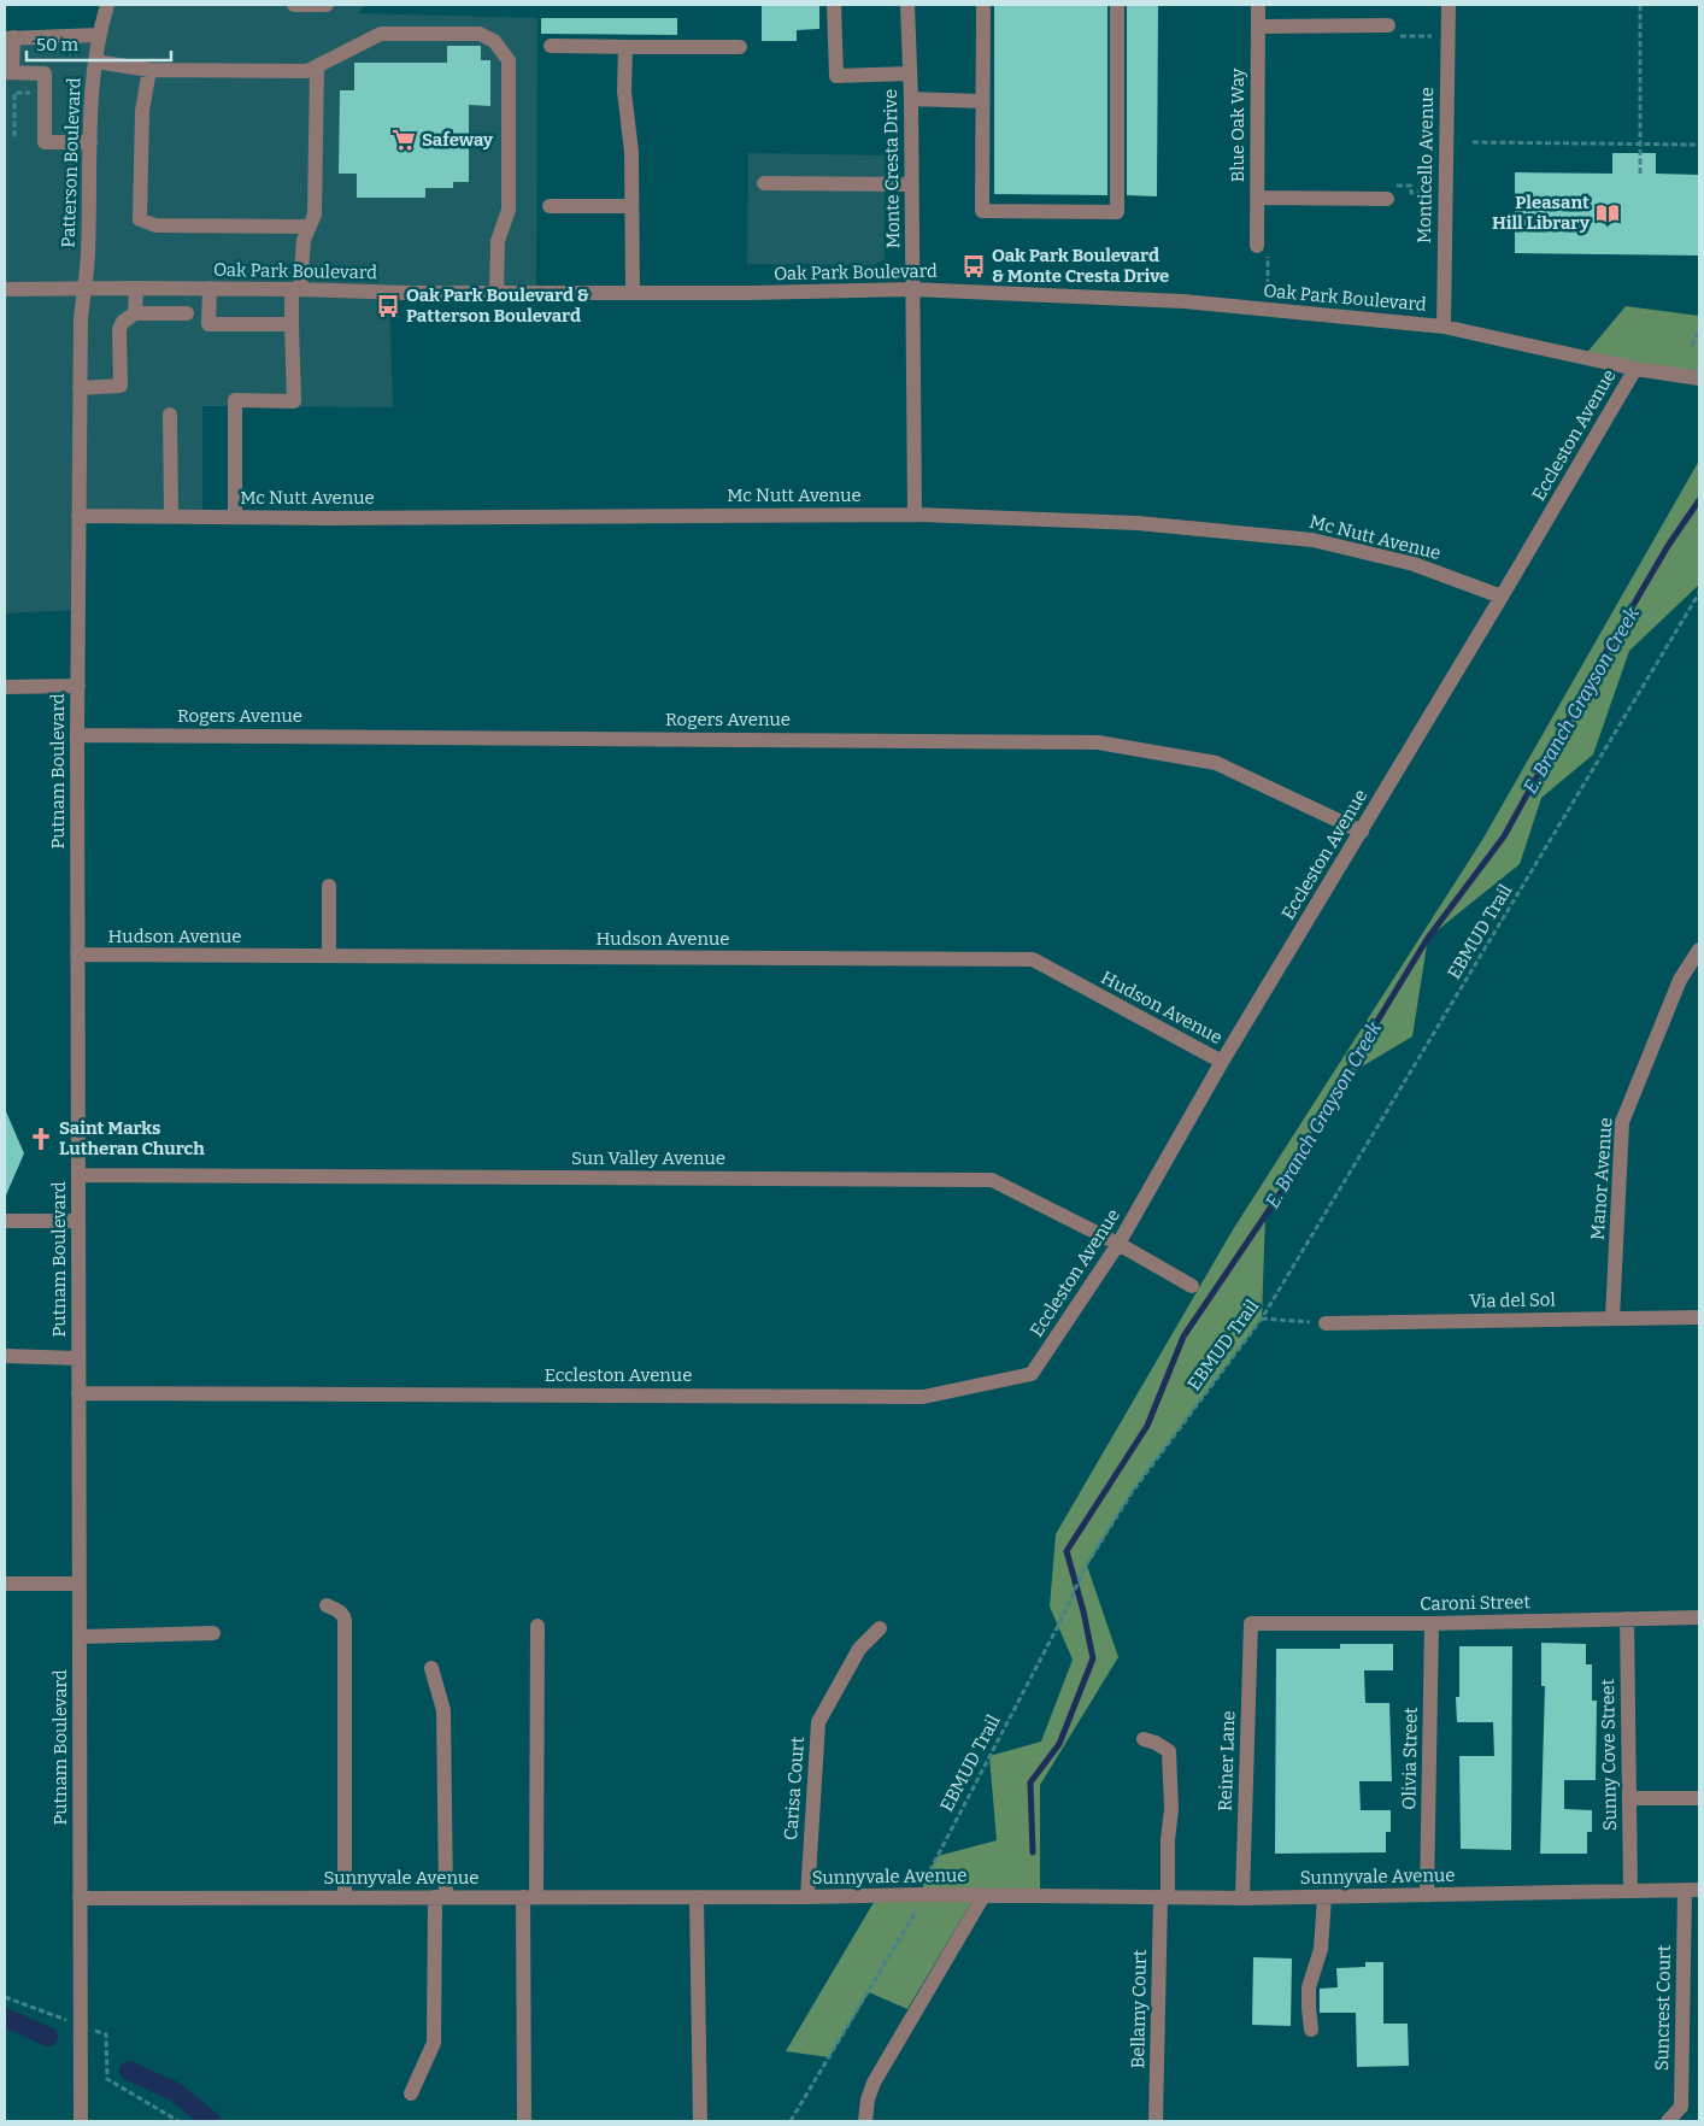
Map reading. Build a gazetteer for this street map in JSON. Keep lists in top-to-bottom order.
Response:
{
  "streets": {
    "street": [
      "Blue Oak Way",
      "Patterson Boulevard",
      "Monticello Avenue",
      "Monte Cresta Drive",
      "Oak Park Boulevard",
      "Eccleston Avenue",
      "Mc Nutt Avenue",
      "Rogers Avenue",
      "Putnam Boulevard",
      "Hudson Avenue",
      "Sun Valley Avenue",
      "Manor Avenue",
      "Via del Sol",
      "Caroni Street",
      "Sunny Cove Street",
      "Olivia Street",
      "Reiner Lane",
      "Carisa Court",
      "Sunnyvale Avenue",
      "Suncrest Court",
      "Bellamy Court"
    ],
    "path": ["EBMUD Trail"]
  },
  "crossings": [
    ["Patterson Boulevard", "Oak Park Boulevard"],
    ["Patterson Boulevard", "Putnam Boulevard"],
    ["Monticello Avenue", "Oak Park Boulevard"],
    ["Monte Cresta Drive", "Oak Park Boulevard"],
    ["Monte Cresta Drive", "Mc Nutt Avenue"],
    ["Oak Park Boulevard", "Eccleston Avenue"],
    ["Oak Park Boulevard", "Putnam Boulevard"],
    ["Eccleston Avenue", "Mc Nutt Avenue"],
    ["Eccleston Avenue", "Rogers Avenue"],
    ["Eccleston Avenue", "Putnam Boulevard"],
    ["Eccleston Avenue", "Hudson Avenue"],
    ["Eccleston Avenue", "Sun Valley Avenue"],
    ["Mc Nutt Avenue", "Putnam Boulevard"],
    ["Rogers Avenue", "Putnam Boulevard"],
    ["Putnam Boulevard", "Hudson Avenue"],
    ["Putnam Boulevard", "Sun Valley Avenue"],
    ["Putnam Boulevard", "Sunnyvale Avenue"],
    ["EBMUD Trail", "Sunnyvale Avenue"],
    ["Manor Avenue", "Via del Sol"],
    ["Caroni Street", "Sunny Cove Street"],
    ["Caroni Street", "Olivia Street"],
    ["Caroni Street", "Reiner Lane"],
    ["Sunny Cove Street", "Sunnyvale Avenue"],
    ["Olivia Street", "Sunnyvale Avenue"],
    ["Reiner Lane", "Sunnyvale Avenue"],
    ["Carisa Court", "Sunnyvale Avenue"],
    ["Sunnyvale Avenue", "Suncrest Court"],
    ["Sunnyvale Avenue", "Bellamy Court"]
  ],
  "water": ["E. Branch Grayson Creek"],
  "places": {
    "supermarket": ["Safeway"],
    "library": ["Pleasant Hill Library"],
    "bus stop": ["Oak Park Boulevard & Monte Cresta Drive", "Oak Park Boulevard & Patterson Boulevard"],
    "church": ["Saint Marks Lutheran Church"]
  },
  "scale_bar": "50 m"
}
